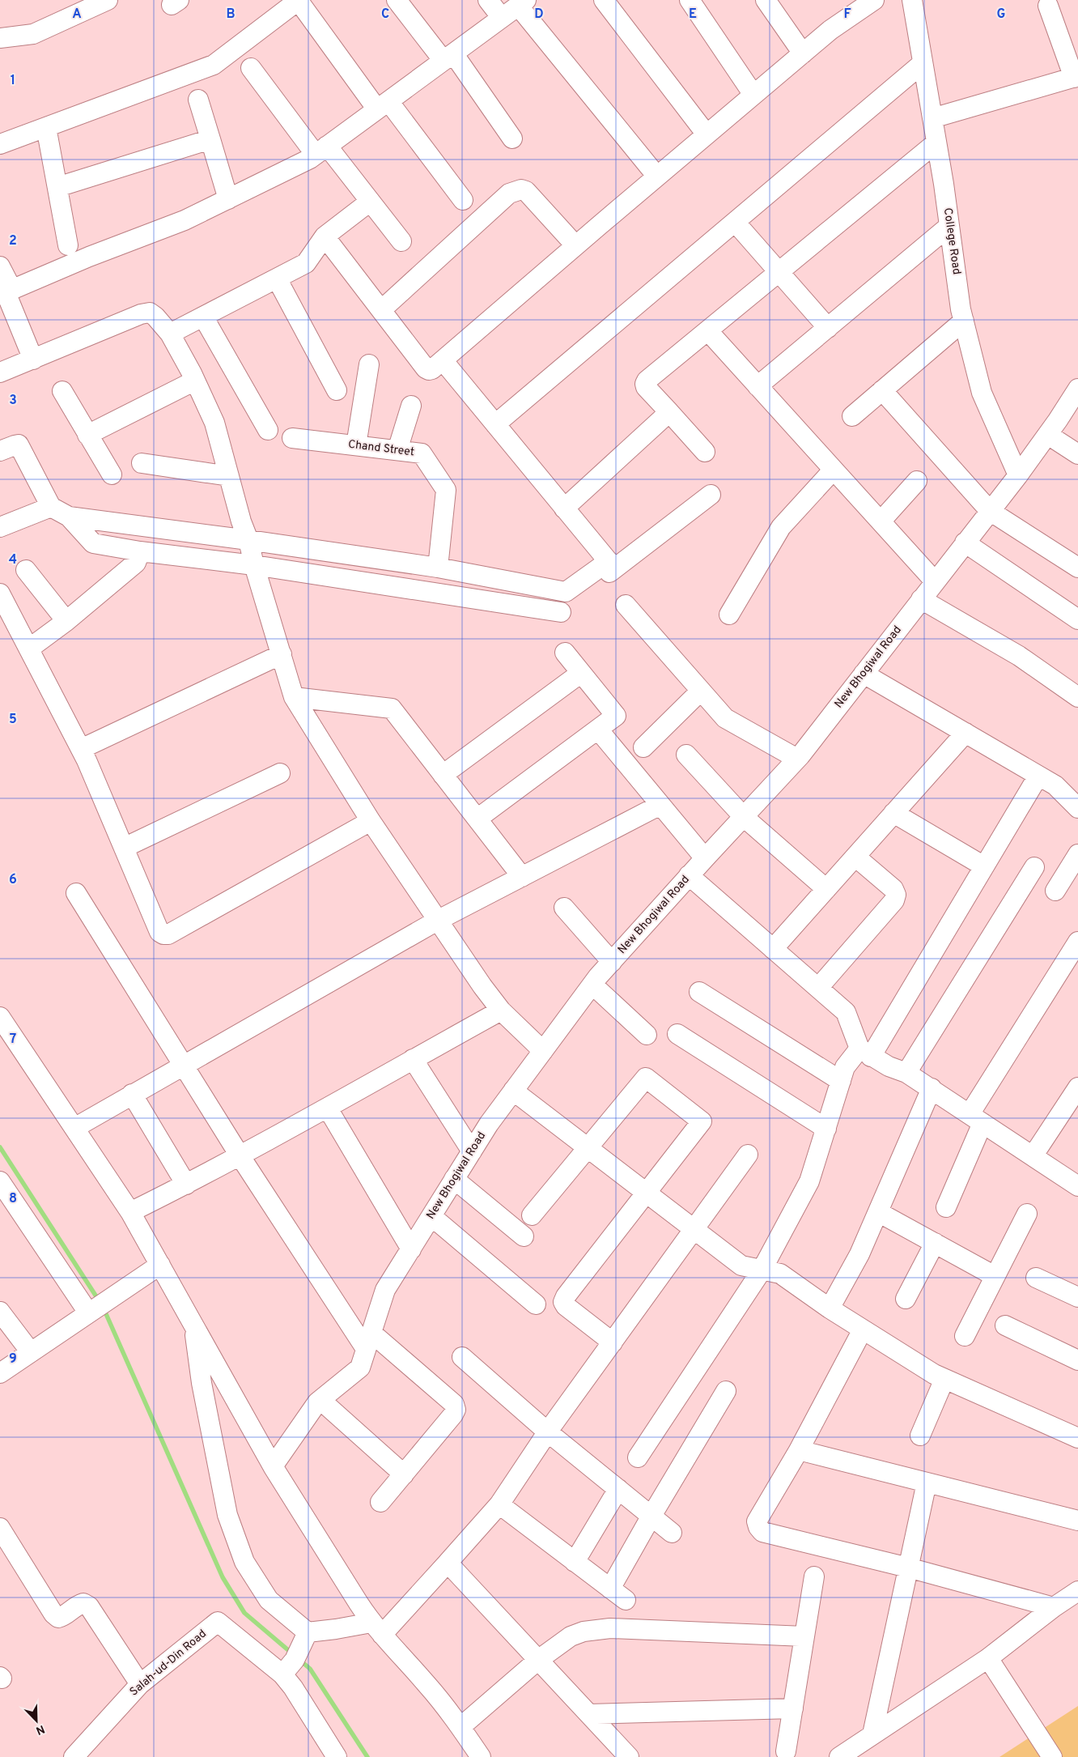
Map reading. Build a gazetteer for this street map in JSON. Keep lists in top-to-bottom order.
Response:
{
  "streets": {
    "street": [
      "College Road",
      "Chand Street",
      "New Bhogiwal Road",
      "Salah-ud-Din Road"
    ]
  },
  "crossings": [
    ["College Road", "New Bhogiwal Road"]
  ],
  "north": "bottom right",
  "grid": {
    "columns": [
      "A",
      "B",
      "C",
      "D",
      "E",
      "F",
      "G"
    ],
    "rows": [
      "1",
      "2",
      "3",
      "4",
      "5",
      "6",
      "7",
      "8",
      "9"
    ]
  }
}
